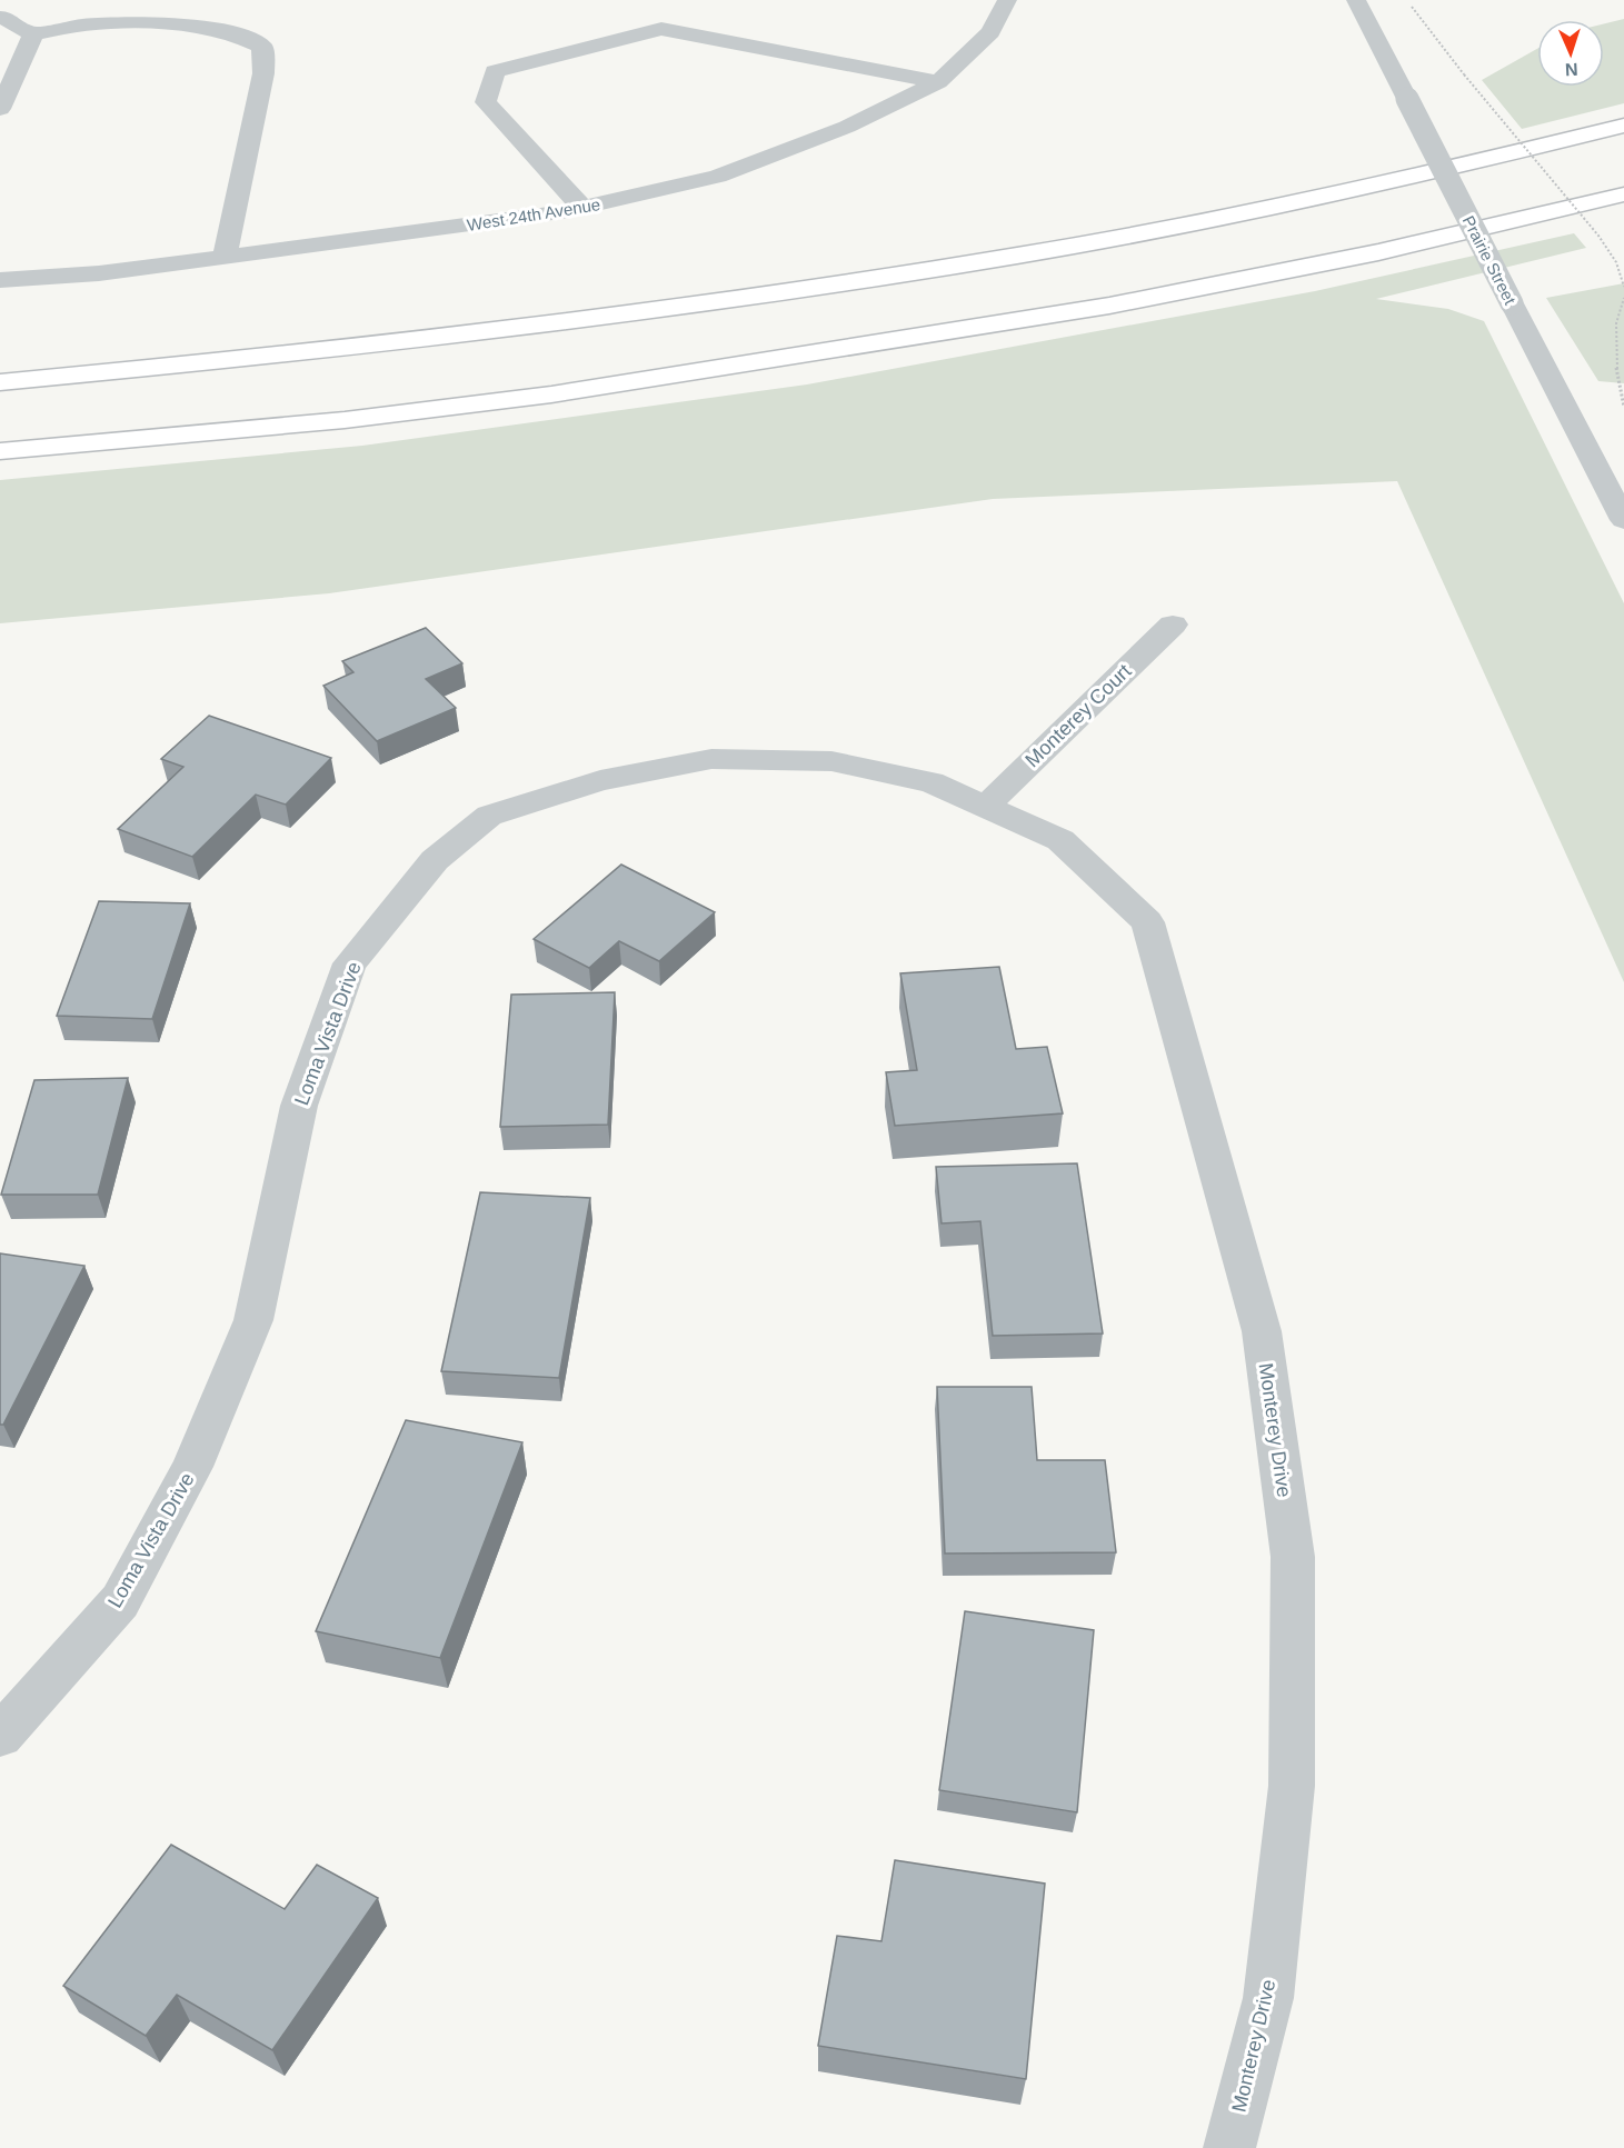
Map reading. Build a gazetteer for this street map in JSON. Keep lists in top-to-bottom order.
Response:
{
  "streets": {
    "street": [
      "West 24th Avenue",
      "Prairie Street",
      "Monterey Court",
      "Loma Vista Drive",
      "Monterey Drive"
    ]
  },
  "crossings": [
    ["Monterey Court", "Loma Vista Drive"],
    ["Monterey Court", "Monterey Drive"],
    ["Loma Vista Drive", "Monterey Drive"]
  ],
  "north": "bottom"
}
